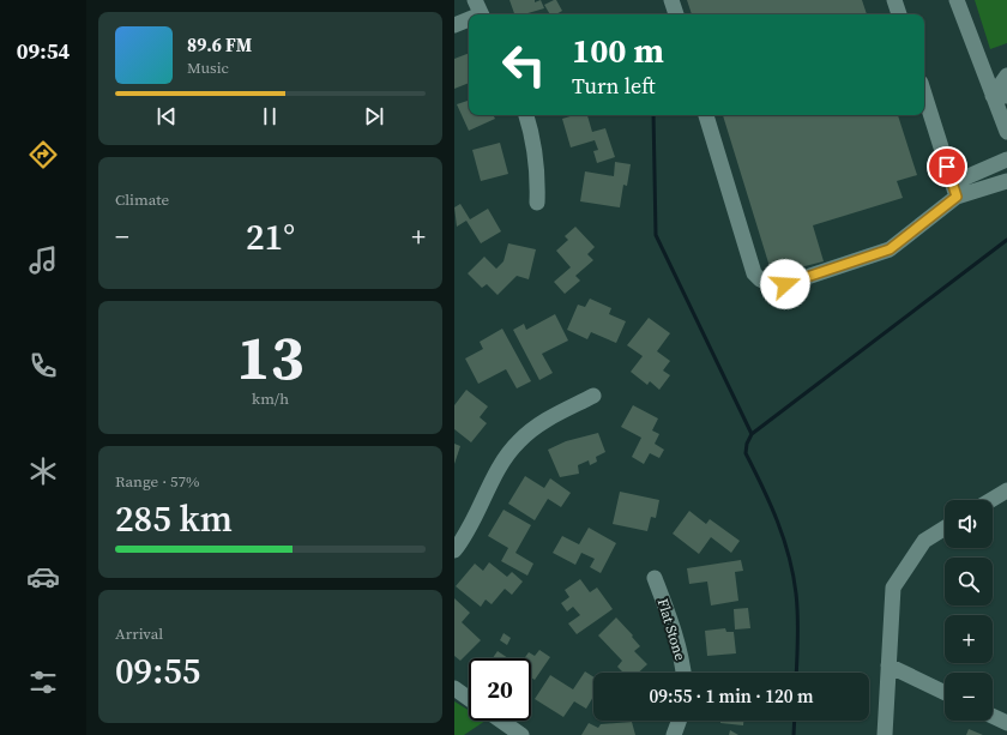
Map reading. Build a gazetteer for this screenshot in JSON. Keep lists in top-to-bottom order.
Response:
{
  "streets": {
    "street": ["Flat Stone"]
  },
  "page": {
    "tabs": "09:54",
    "turn": ["100 m", "Turn left"],
    "song": ["89.6 FM", "Music"],
    "tile": [
      "Climate",
      ["13", "km/h"],
      ["Range · 57%", "285 km"],
      ["Arrival", "09:55"]
    ],
    "heat": ["−", "21°", "+"],
    "map_buttons": ["+", "−"],
    "limit": "20",
    "trip": "09:55 · 1 min · 120 m"
  }
}
